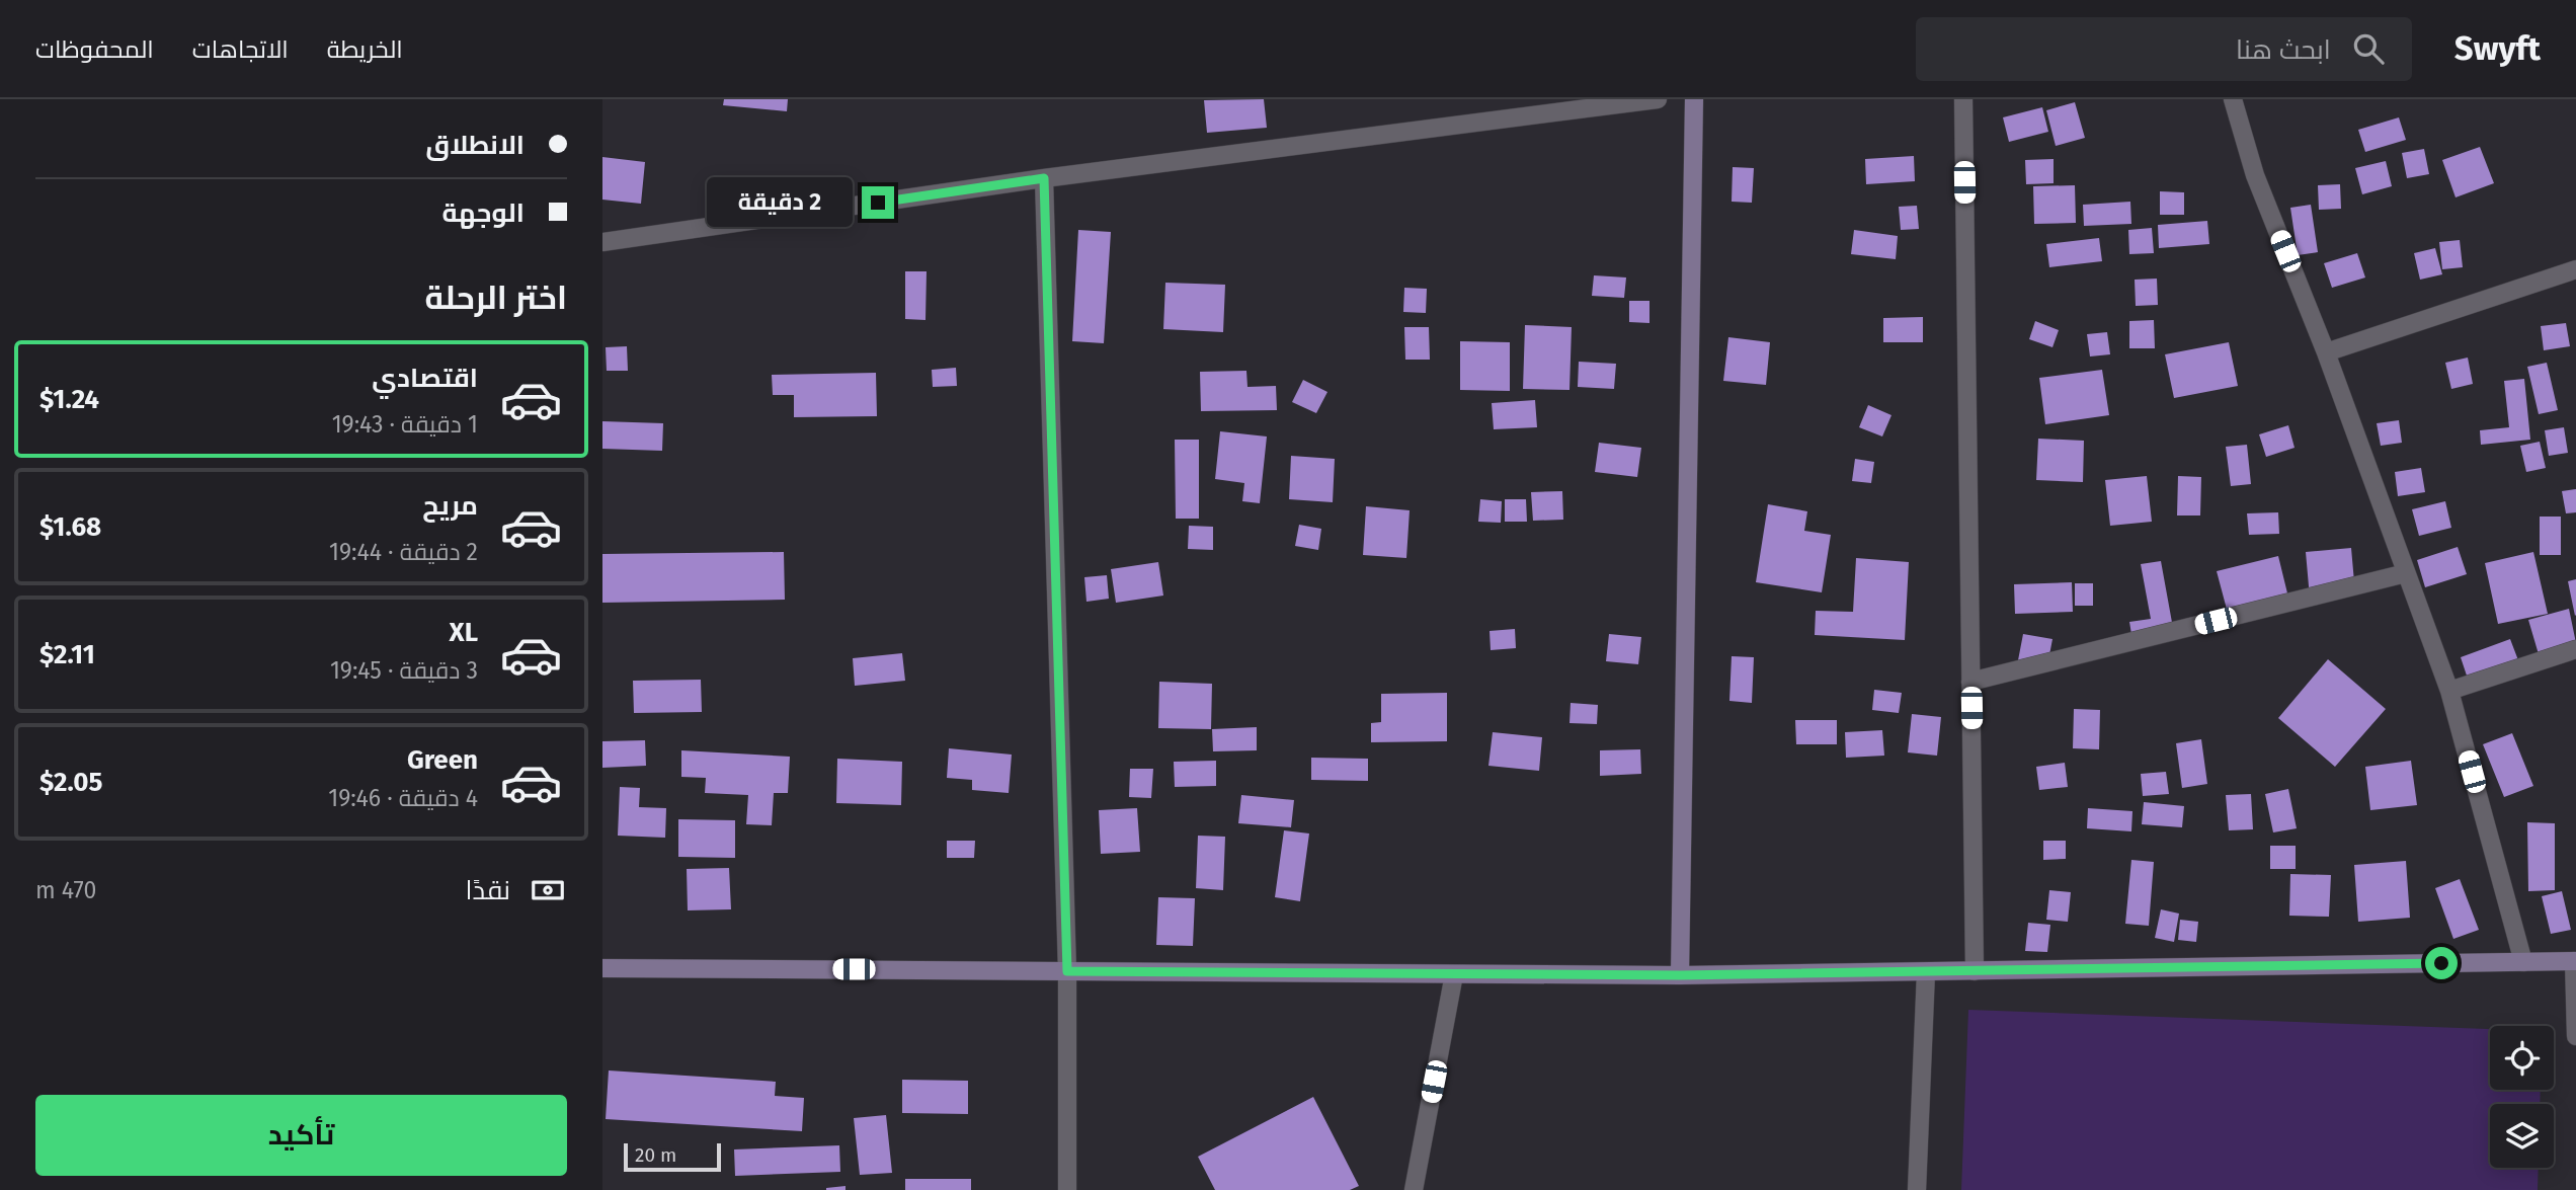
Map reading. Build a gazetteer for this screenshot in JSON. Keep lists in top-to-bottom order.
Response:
{
  "scale_bar": "20 m",
  "page": {
    "header": "Swyft",
    "search": "ابحث هنا",
    "nav": ["الخريطة", "الاتجاهات", "المحفوظات"],
    "banner": ["الانطلاق", "الوجهة"],
    "bubble": "2 دقيقة",
    "heading": "اختر الرحلة",
    "list": [
      {
        "name": "اقتصادي",
        "note": "1 دقيقة · 19:43",
        "value": "$1.24"
      },
      {
        "name": "مريح",
        "note": "2 دقيقة · 19:44",
        "value": "$1.68"
      },
      {
        "name": "XL",
        "note": "3 دقيقة · 19:45",
        "value": "$2.11"
      },
      {
        "name": "Green",
        "note": "4 دقيقة · 19:46",
        "value": "$2.05"
      }
    ],
    "pay": ["نقدًا", "470 m"],
    "buttons": "تأكيد",
    "scale": "20 m"
  }
}
